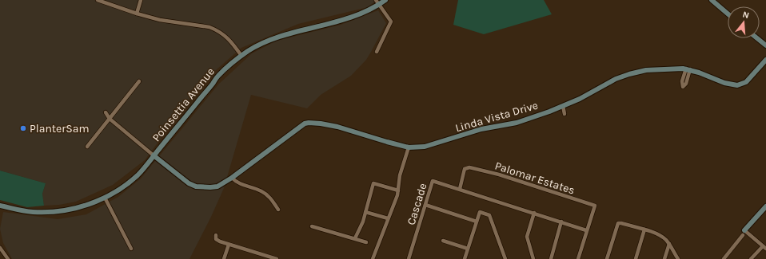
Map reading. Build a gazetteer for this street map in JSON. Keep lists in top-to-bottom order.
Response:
{
  "streets": {
    "street": [
      "Poinsettia Avenue",
      "Linda Vista Drive",
      "Palomar Estates",
      "Cascade"
    ]
  },
  "crossings": [
    ["Poinsettia Avenue", "Linda Vista Drive"],
    ["Palomar Estates", "Cascade"]
  ],
  "places": ["PlanterSam"],
  "north": "top"
}
